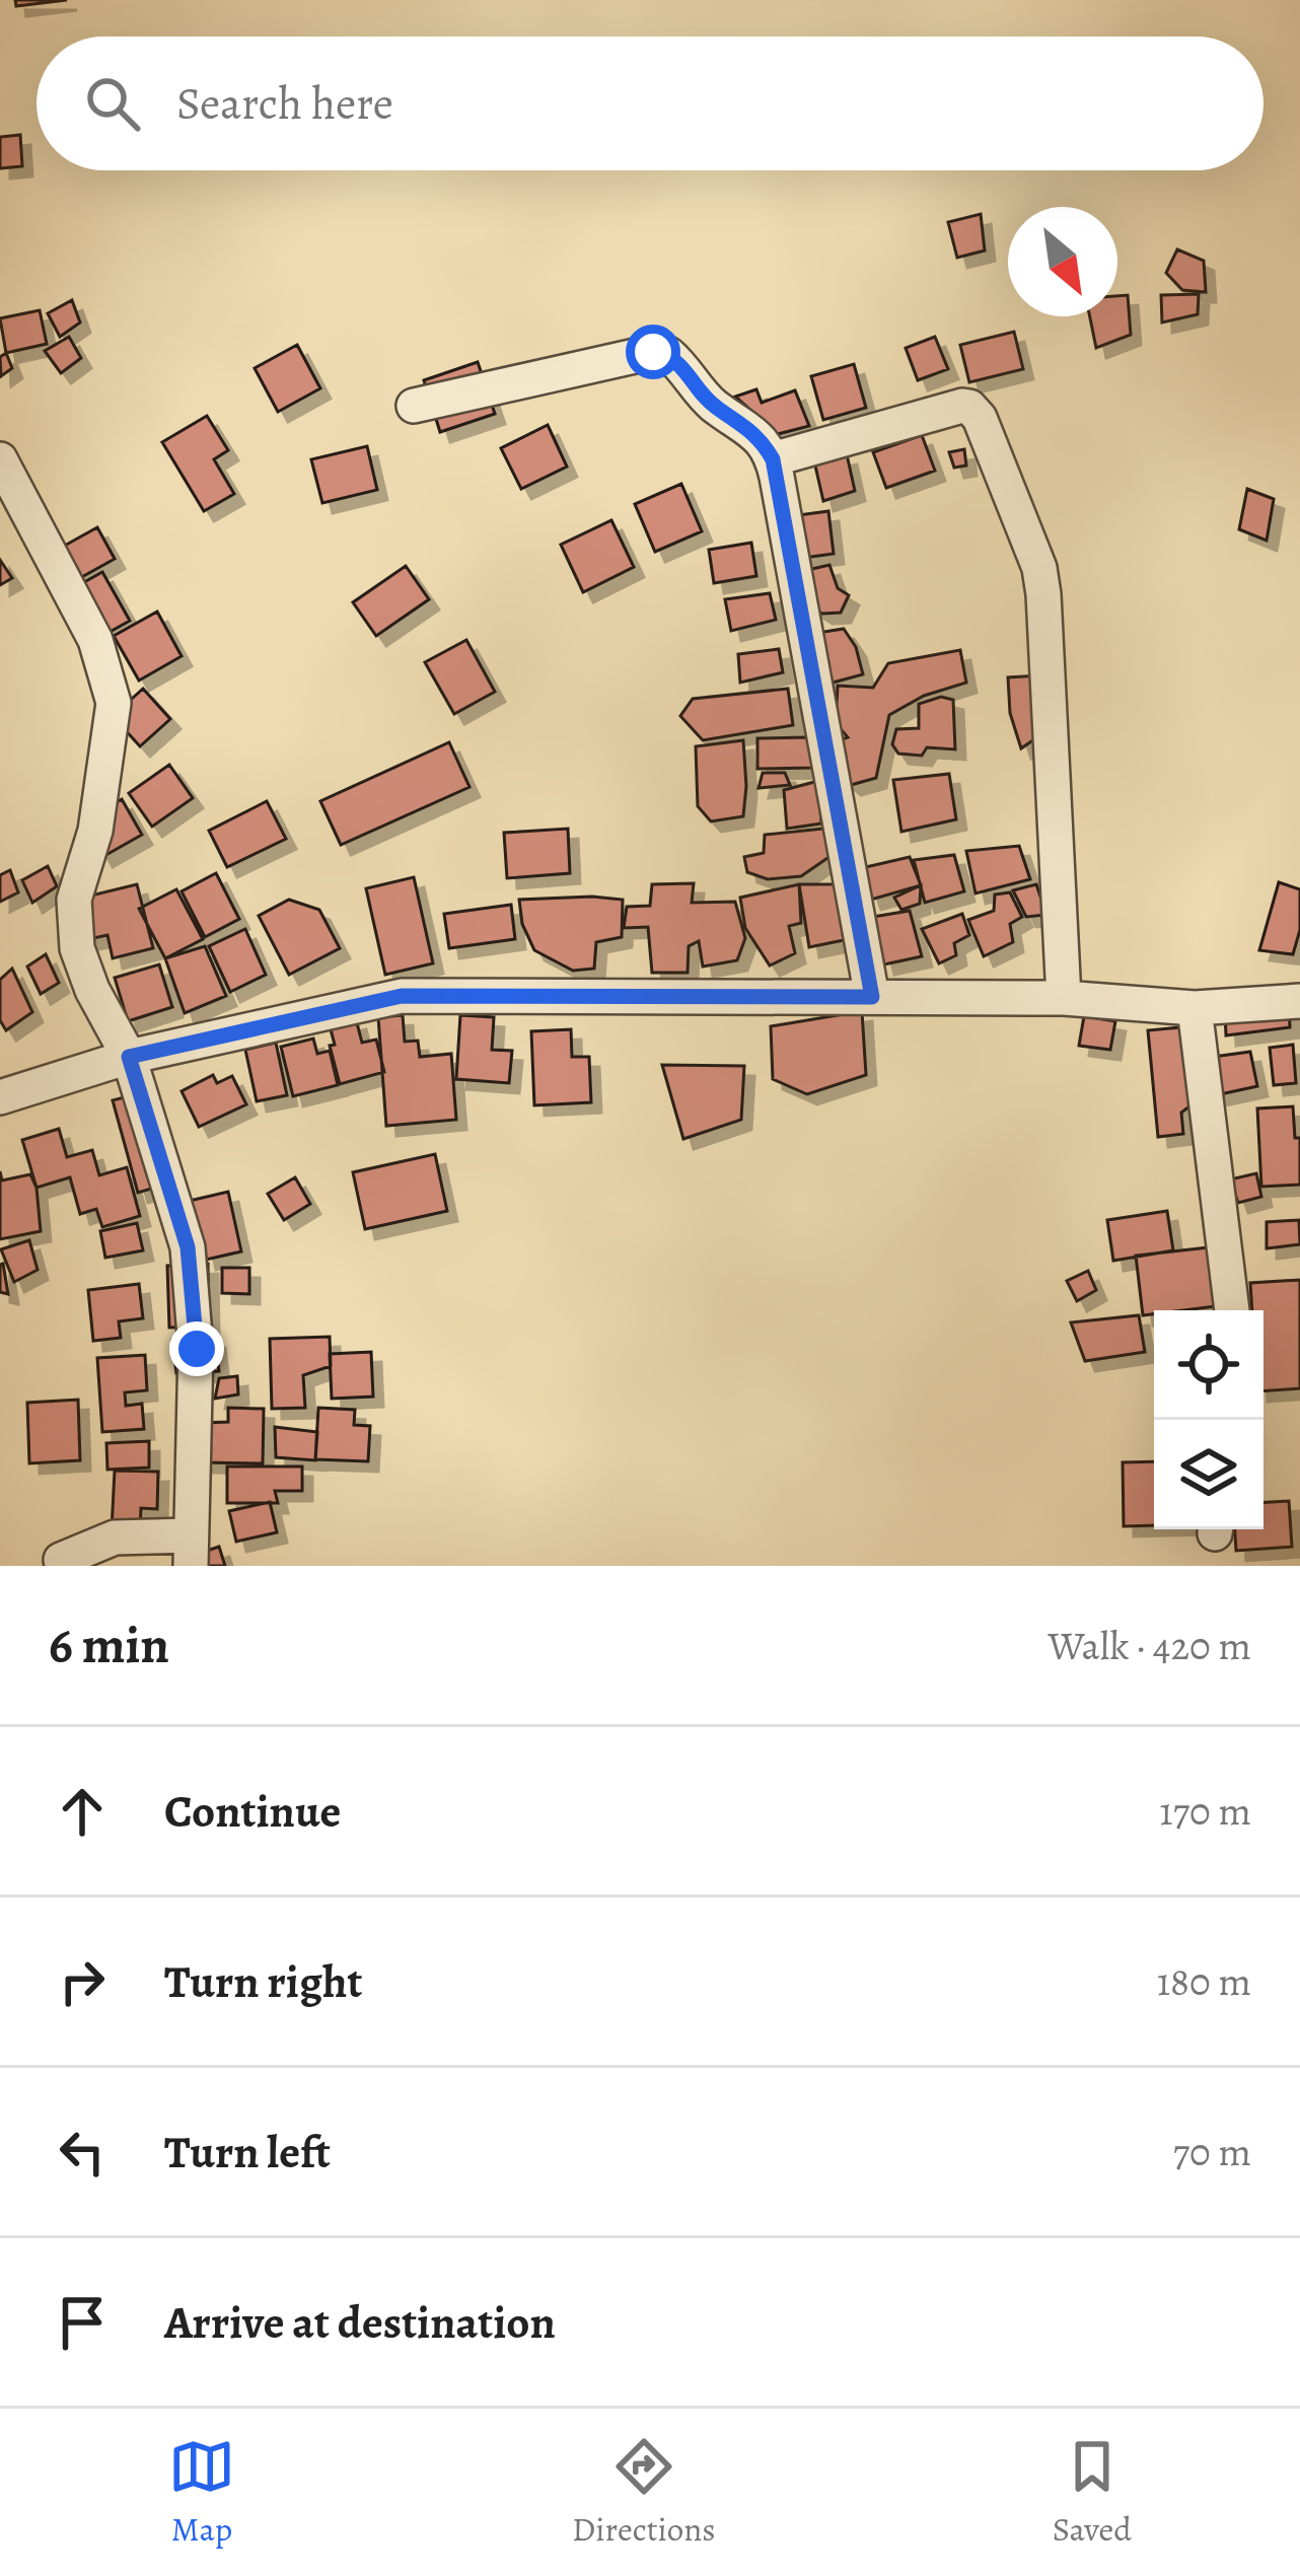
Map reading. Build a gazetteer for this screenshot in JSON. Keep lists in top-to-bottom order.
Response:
{
  "north": "bottom right",
  "page": {
    "search": "Search here",
    "heading": ["6 min", "Walk · 420 m"],
    "list": [
      ["Continue", "170 m"],
      ["Turn right", "180 m"],
      ["Turn left", "70 m"],
      "Arrive at destination"
    ],
    "nav": ["Map", "Directions", "Saved"]
  }
}
